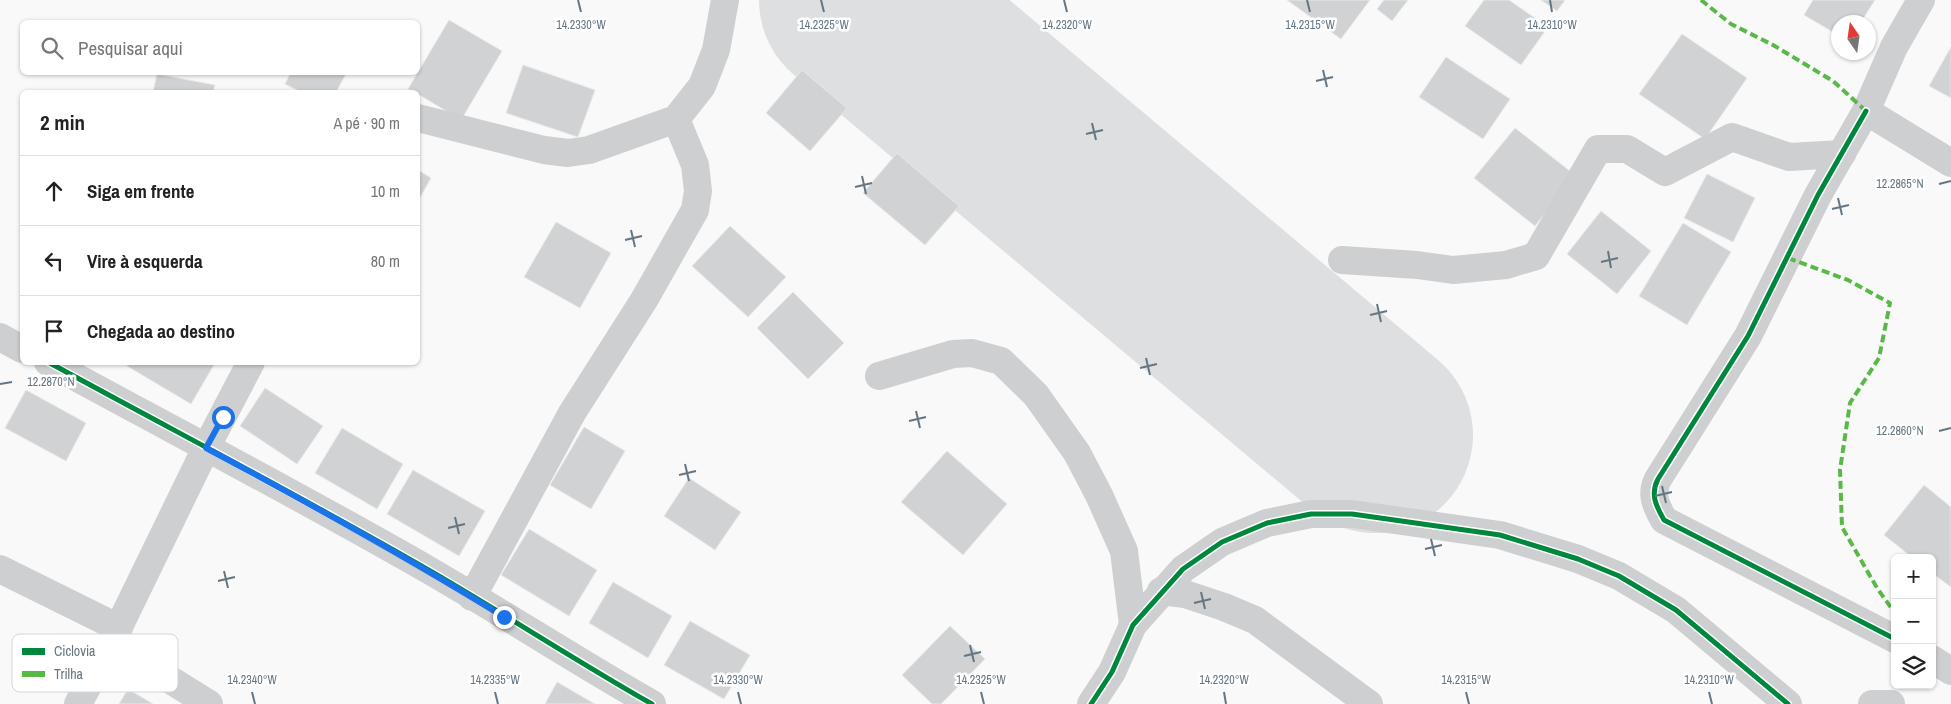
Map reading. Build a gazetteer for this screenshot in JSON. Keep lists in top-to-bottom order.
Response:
{
  "legend": ["Ciclovia", "Trilha"],
  "north": "top",
  "page": {
    "search": "Pesquisar aqui",
    "heading": ["2 min", "A pé · 90 m"],
    "list": [
      ["Siga em frente", "10 m"],
      ["Vire à esquerda", "80 m"],
      "Chegada ao destino"
    ],
    "map_buttons": ["+", "−"]
  },
  "coordinates": [
    "14.2330°W",
    "14.2325°W",
    "14.2320°W",
    "14.2315°W",
    "14.2310°W",
    "12.2865°N",
    "12.2870°N",
    "12.2860°N",
    "14.2340°W",
    "14.2335°W"
  ]
}
